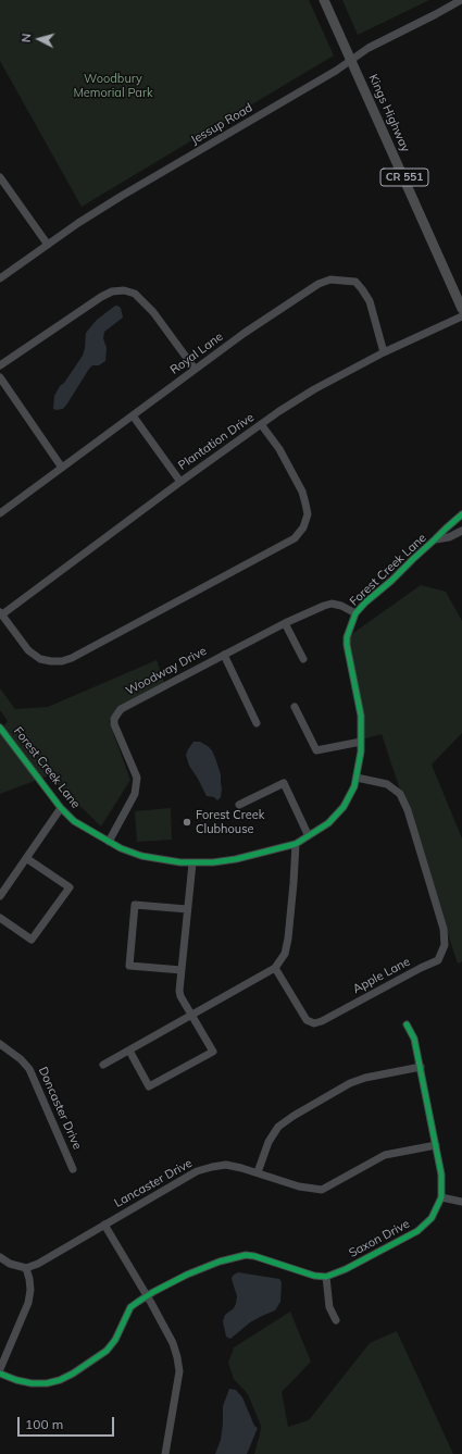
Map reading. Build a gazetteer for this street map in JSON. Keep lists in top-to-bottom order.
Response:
{
  "streets": {
    "main road": ["Kings Highway", "CR 551"],
    "street": [
      "Jessup Road",
      "Royal Lane",
      "Plantation Drive",
      "Forest Creek Lane",
      "Woodway Drive",
      "Apple Lane",
      "Doncaster Drive",
      "Lancaster Drive",
      "Saxon Drive"
    ]
  },
  "crossings": [
    ["Kings Highway", "Jessup Road"],
    ["Royal Lane", "Plantation Drive"],
    ["Forest Creek Lane", "Woodway Drive"],
    ["Forest Creek Lane", "Apple Lane"],
    ["Lancaster Drive", "Saxon Drive"]
  ],
  "parks": ["Woodbury Memorial Park"],
  "places": ["Forest Creek Clubhouse"],
  "scale_bar": "100 m",
  "north": "left"
}
